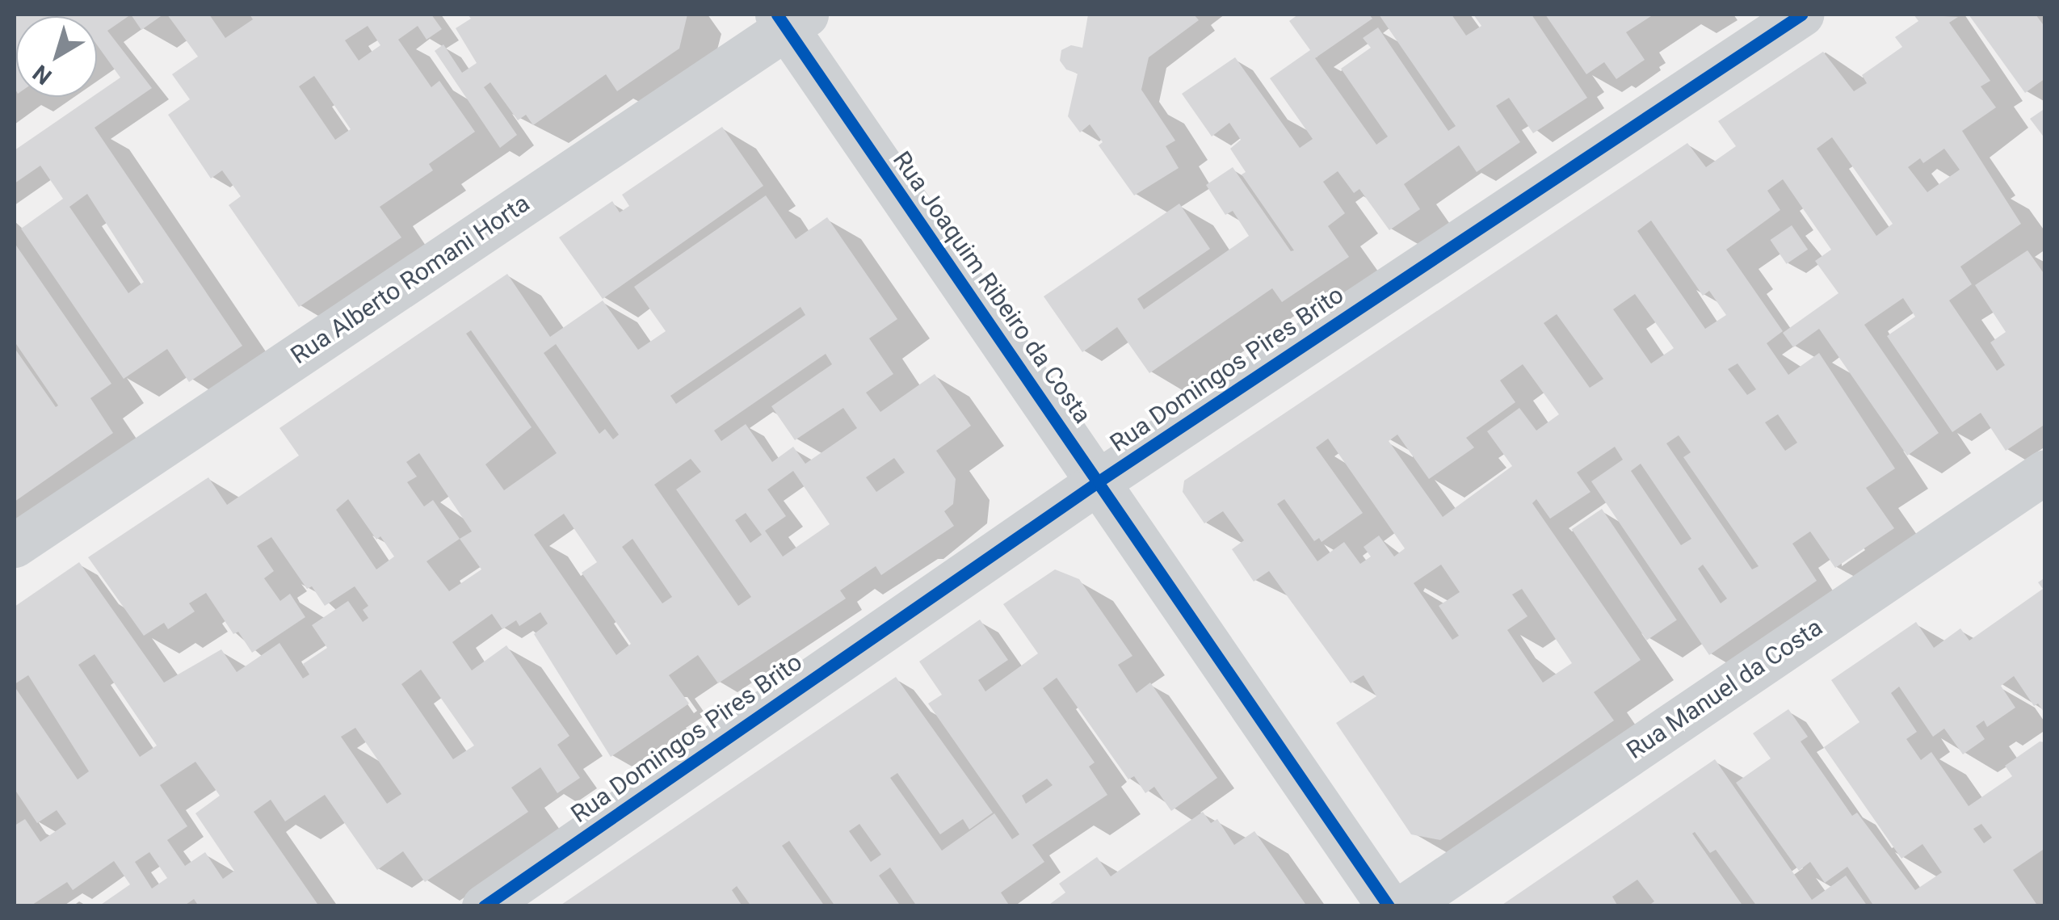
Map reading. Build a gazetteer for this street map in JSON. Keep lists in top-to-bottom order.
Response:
{
  "streets": {
    "street": [
      "Rua Alberto Romani Horta",
      "Rua Joaquim Ribeiro da Costa",
      "Rua Domingos Pires Brito",
      "Rua Manuel da Costa"
    ]
  },
  "crossings": [
    ["Rua Alberto Romani Horta", "Rua Joaquim Ribeiro da Costa"],
    ["Rua Joaquim Ribeiro da Costa", "Rua Domingos Pires Brito"]
  ],
  "north": "bottom left"
}
